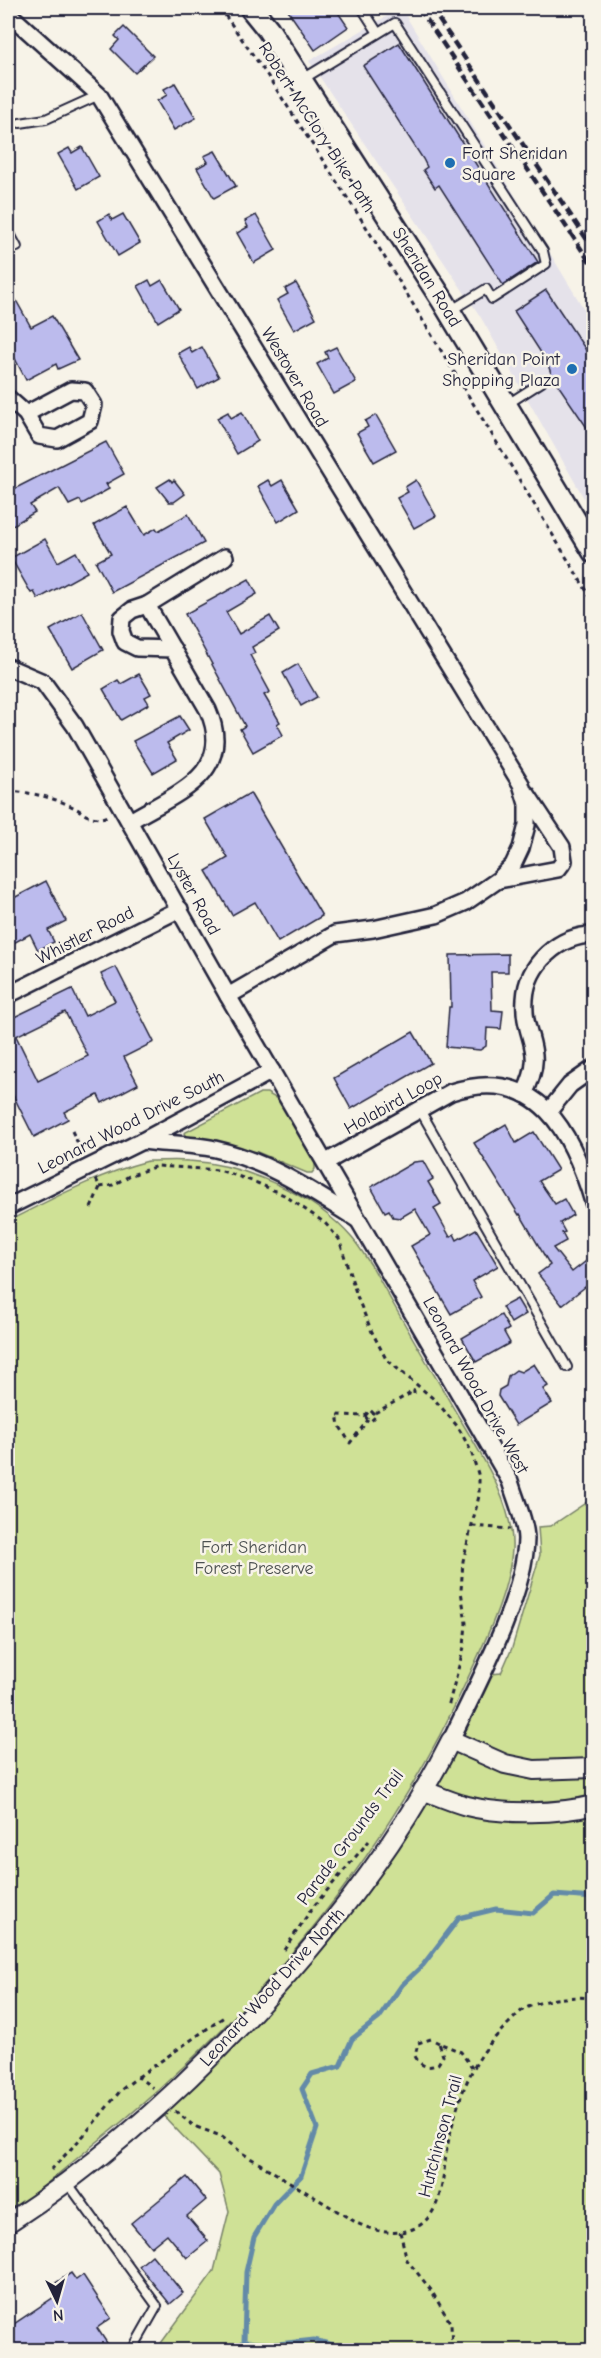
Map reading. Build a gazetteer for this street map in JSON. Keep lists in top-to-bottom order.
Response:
{
  "streets": {
    "main road": ["Sheridan Road"],
    "street": [
      "Westover Road",
      "Lyster Road",
      "Whistler Road",
      "Holabird Loop",
      "Leonard Wood Drive South",
      "Leonard Wood Drive West",
      "Leonard Wood Drive North"
    ],
    "path": ["Robert McClory Bike Path", "Parade Grounds Trail", "Hutchinson Trail"]
  },
  "crossings": [
    ["Westover Road", "Lyster Road"],
    ["Lyster Road", "Whistler Road"],
    ["Lyster Road", "Holabird Loop"],
    ["Lyster Road", "Leonard Wood Drive South"],
    ["Lyster Road", "Leonard Wood Drive West"],
    ["Holabird Loop", "Leonard Wood Drive West"],
    ["Leonard Wood Drive West", "Leonard Wood Drive North"]
  ],
  "parks": ["Fort Sheridan Forest Preserve"],
  "places": ["Fort Sheridan Square", "Sheridan Point Shopping Plaza"],
  "north": "bottom"
}
